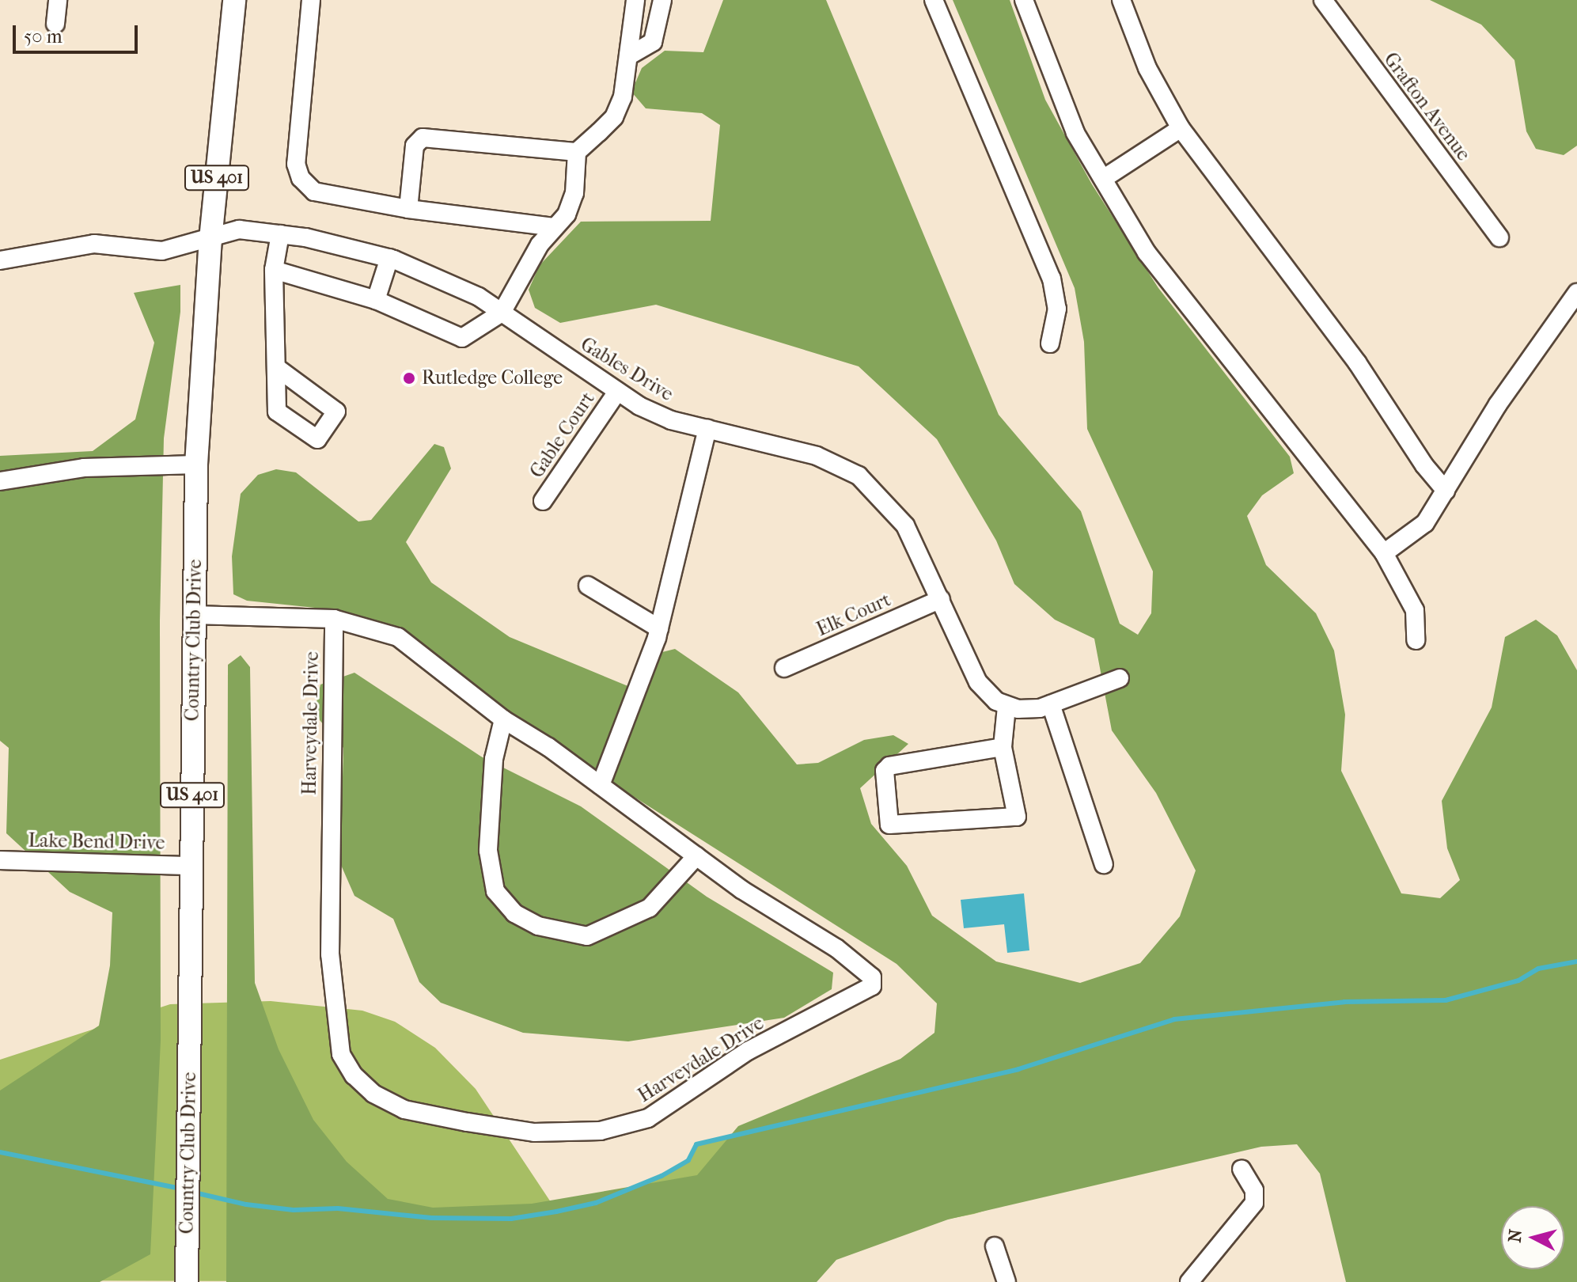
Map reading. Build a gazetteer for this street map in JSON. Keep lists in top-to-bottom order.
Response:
{
  "streets": {
    "main road": ["US 401", "Country Club Drive"],
    "street": [
      "Grafton Avenue",
      "Gables Drive",
      "Gable Court",
      "Elk Court",
      "Harveydale Drive",
      "Lake Bend Drive"
    ]
  },
  "crossings": [
    ["Gables Drive", "Gable Court"],
    ["Gables Drive", "Elk Court"],
    ["Gables Drive", "Country Club Drive"],
    ["Country Club Drive", "Harveydale Drive"],
    ["Country Club Drive", "Lake Bend Drive"]
  ],
  "places": ["Rutledge College"],
  "scale_bar": "50 m",
  "north": "left"
}
